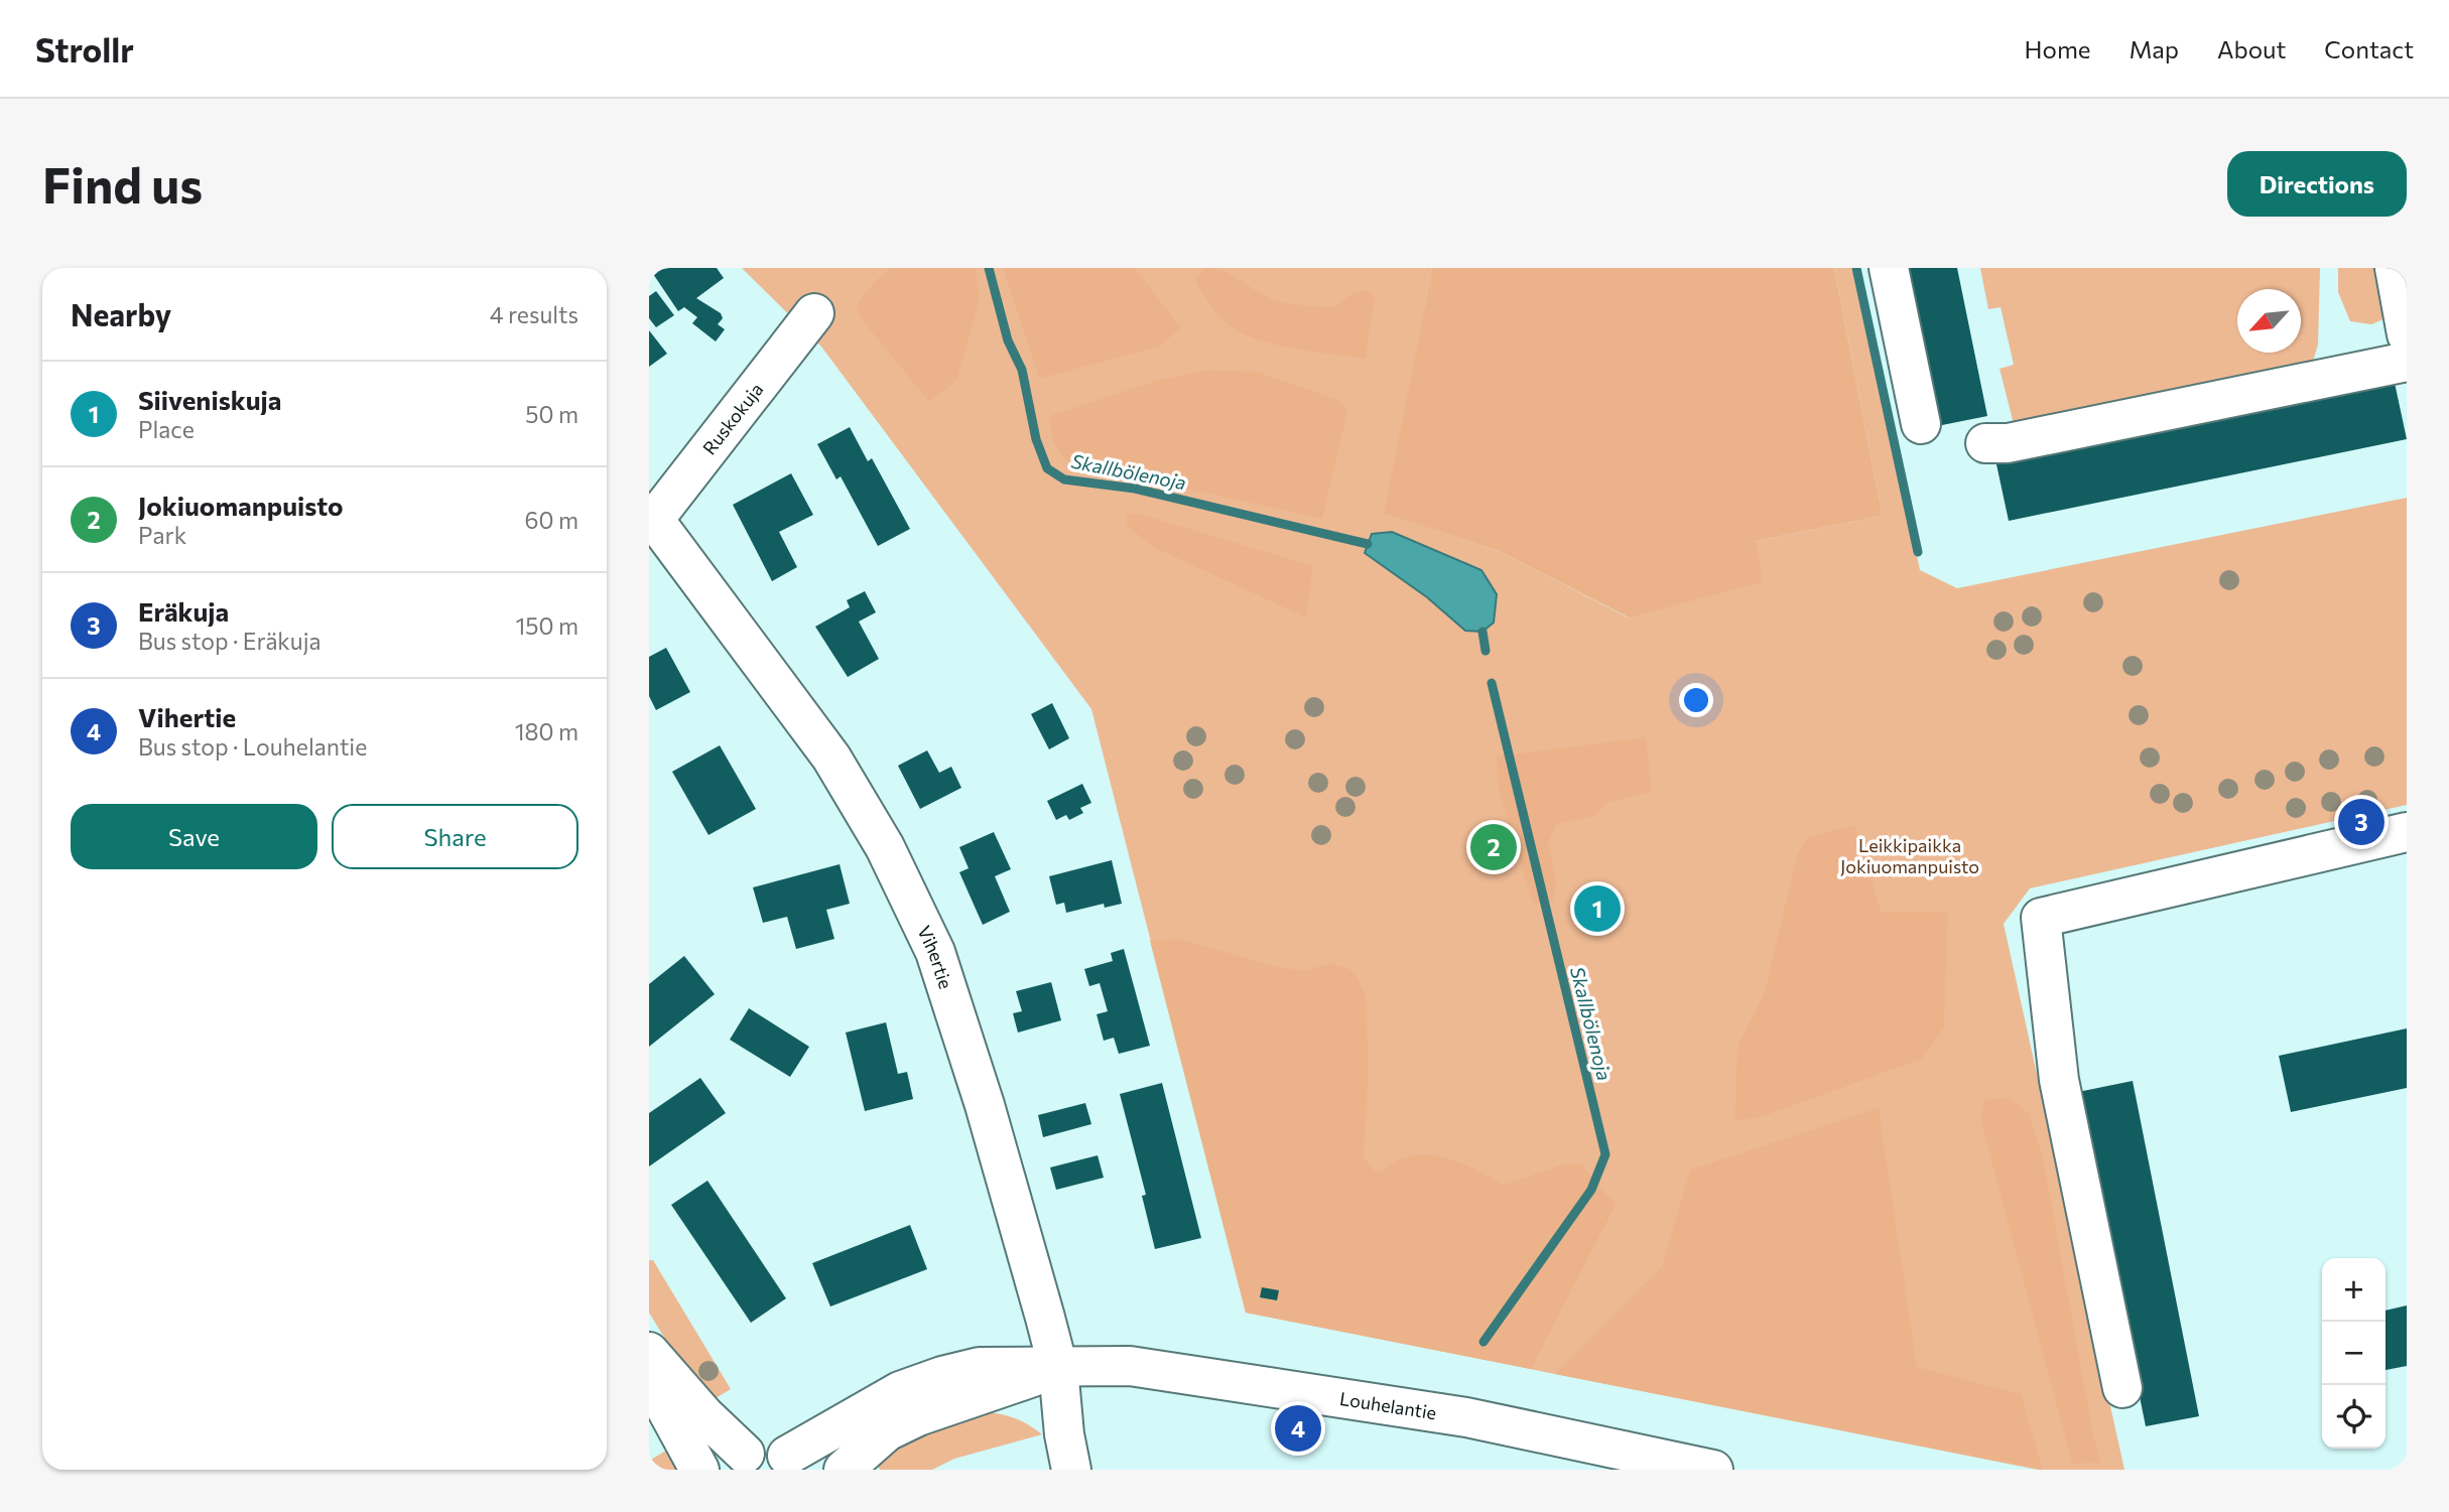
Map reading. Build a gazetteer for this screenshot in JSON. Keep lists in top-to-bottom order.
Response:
{
  "streets": {
    "main road": ["Ruskokuja", "Vihertie", "Louhelantie"]
  },
  "crossings": [
    ["Ruskokuja", "Vihertie"],
    ["Vihertie", "Louhelantie"]
  ],
  "water": ["Skallbölenoja"],
  "parks": ["Leikkipaikka Jokiuomanpuisto"],
  "north": "bottom left",
  "page": {
    "header": "Strollr",
    "nav": [
      "Home",
      "Map",
      "About",
      "Contact"
    ],
    "buttons": [
      "Directions",
      ["Save", "Share"]
    ],
    "title": "Find us",
    "heading": ["Nearby", "4 results"],
    "list": [
      {
        "mark": "1",
        "name": "Siiveniskuja",
        "note": "Place",
        "value": "50 m"
      },
      {
        "mark": "2",
        "name": "Jokiuomanpuisto",
        "note": "Park",
        "value": "60 m"
      },
      {
        "mark": "3",
        "name": "Eräkuja",
        "note": "Bus stop · Eräkuja",
        "value": "150 m"
      },
      {
        "mark": "4",
        "name": "Vihertie",
        "note": "Bus stop · Louhelantie",
        "value": "180 m"
      }
    ],
    "pins": [
      "3",
      "2",
      "1",
      "4"
    ],
    "map_buttons": ["+", "−"]
  }
}
